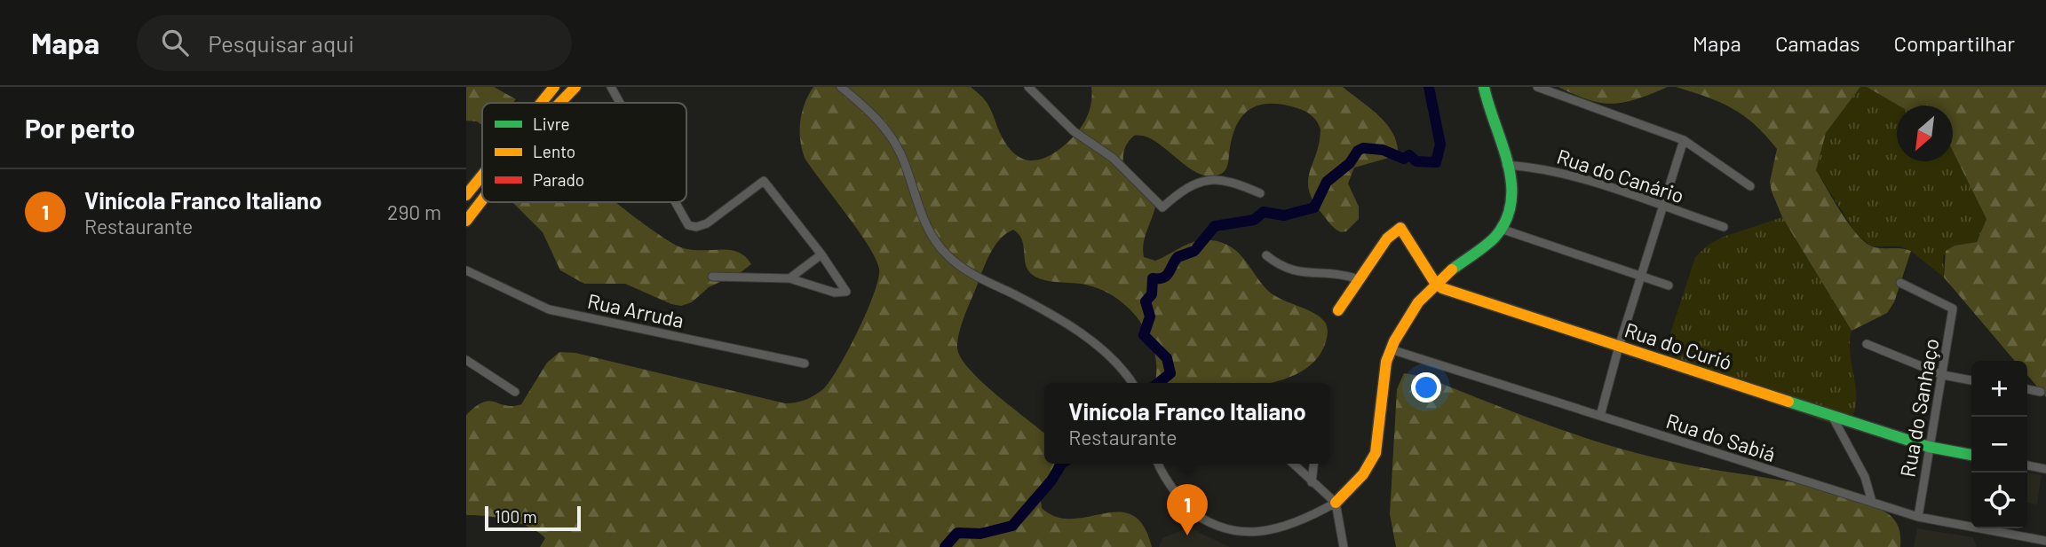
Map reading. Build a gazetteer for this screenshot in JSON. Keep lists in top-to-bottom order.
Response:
{
  "streets": {
    "street": [
      "Rua do Canário",
      "Rua Arruda",
      "Rua do Curió",
      "Rua do Sanhaço",
      "Rua do Sabiá"
    ]
  },
  "crossings": [
    ["Rua do Curió", "Rua do Sanhaço"],
    ["Rua do Sanhaço", "Rua do Sabiá"]
  ],
  "legend": ["Livre", "Lento", "Parado"],
  "scale_bar": "100 m",
  "north": "bottom left",
  "page": {
    "header": "Mapa",
    "search": "Pesquisar aqui",
    "nav": ["Mapa", "Camadas", "Compartilhar"],
    "heading": "Por perto",
    "list": [
      {
        "mark": "1",
        "name": "Vinícola Franco Italiano",
        "note": "Restaurante",
        "value": "290 m"
      }
    ],
    "map_buttons": ["+", "−"],
    "popup": ["Vinícola Franco Italiano", "Restaurante"],
    "pins": "1",
    "scale": "100 m"
  }
}
